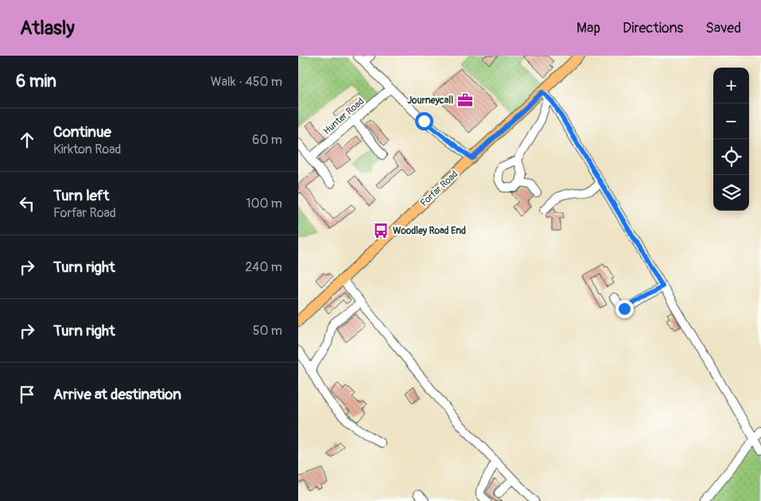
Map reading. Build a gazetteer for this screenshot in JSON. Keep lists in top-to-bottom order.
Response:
{
  "streets": {
    "main road": ["Forfar Road"],
    "street": ["Hunter Road"]
  },
  "places": {
    "office": ["Journeycall"],
    "bus stop": ["Woodley Road End"]
  },
  "page": {
    "header": "Atlasly",
    "nav": ["Map", "Directions", "Saved"],
    "heading": ["6 min", "Walk · 450 m"],
    "map_buttons": ["+", "−"],
    "list": [
      ["Continue", "Kirkton Road", "60 m"],
      ["Turn left", "Forfar Road", "100 m"],
      ["Turn right", "240 m"],
      ["Turn right", "50 m"],
      "Arrive at destination"
    ]
  }
}
